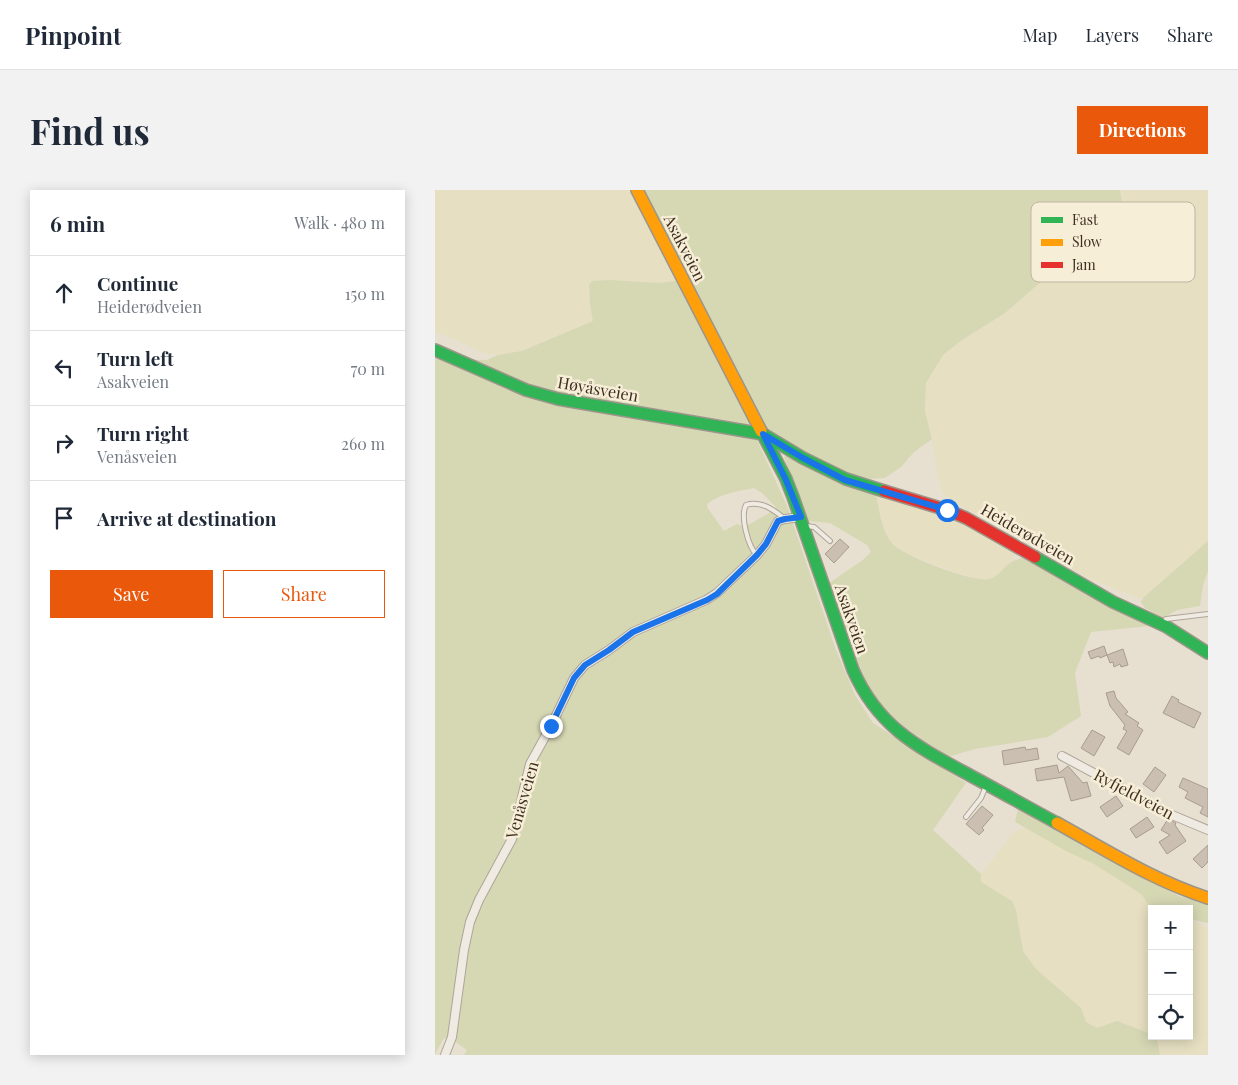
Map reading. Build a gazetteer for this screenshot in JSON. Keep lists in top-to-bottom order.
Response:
{
  "streets": {
    "main road": ["Asakveien", "Høyåsveien", "Heiderødveien"],
    "street": ["Ryfjeldveien", "Venåsveien"]
  },
  "crossings": [
    ["Asakveien", "Høyåsveien"],
    ["Asakveien", "Heiderødveien"],
    ["Høyåsveien", "Heiderødveien"]
  ],
  "legend": ["Fast", "Slow", "Jam"],
  "page": {
    "header": "Pinpoint",
    "nav": ["Map", "Layers", "Share"],
    "buttons": [
      "Directions",
      ["Save", "Share"]
    ],
    "title": "Find us",
    "heading": ["6 min", "Walk · 480 m"],
    "list": [
      ["Continue", "Heiderødveien", "150 m"],
      ["Turn left", "Asakveien", "70 m"],
      ["Turn right", "Venåsveien", "260 m"],
      "Arrive at destination"
    ],
    "map_buttons": ["+", "−"]
  }
}
